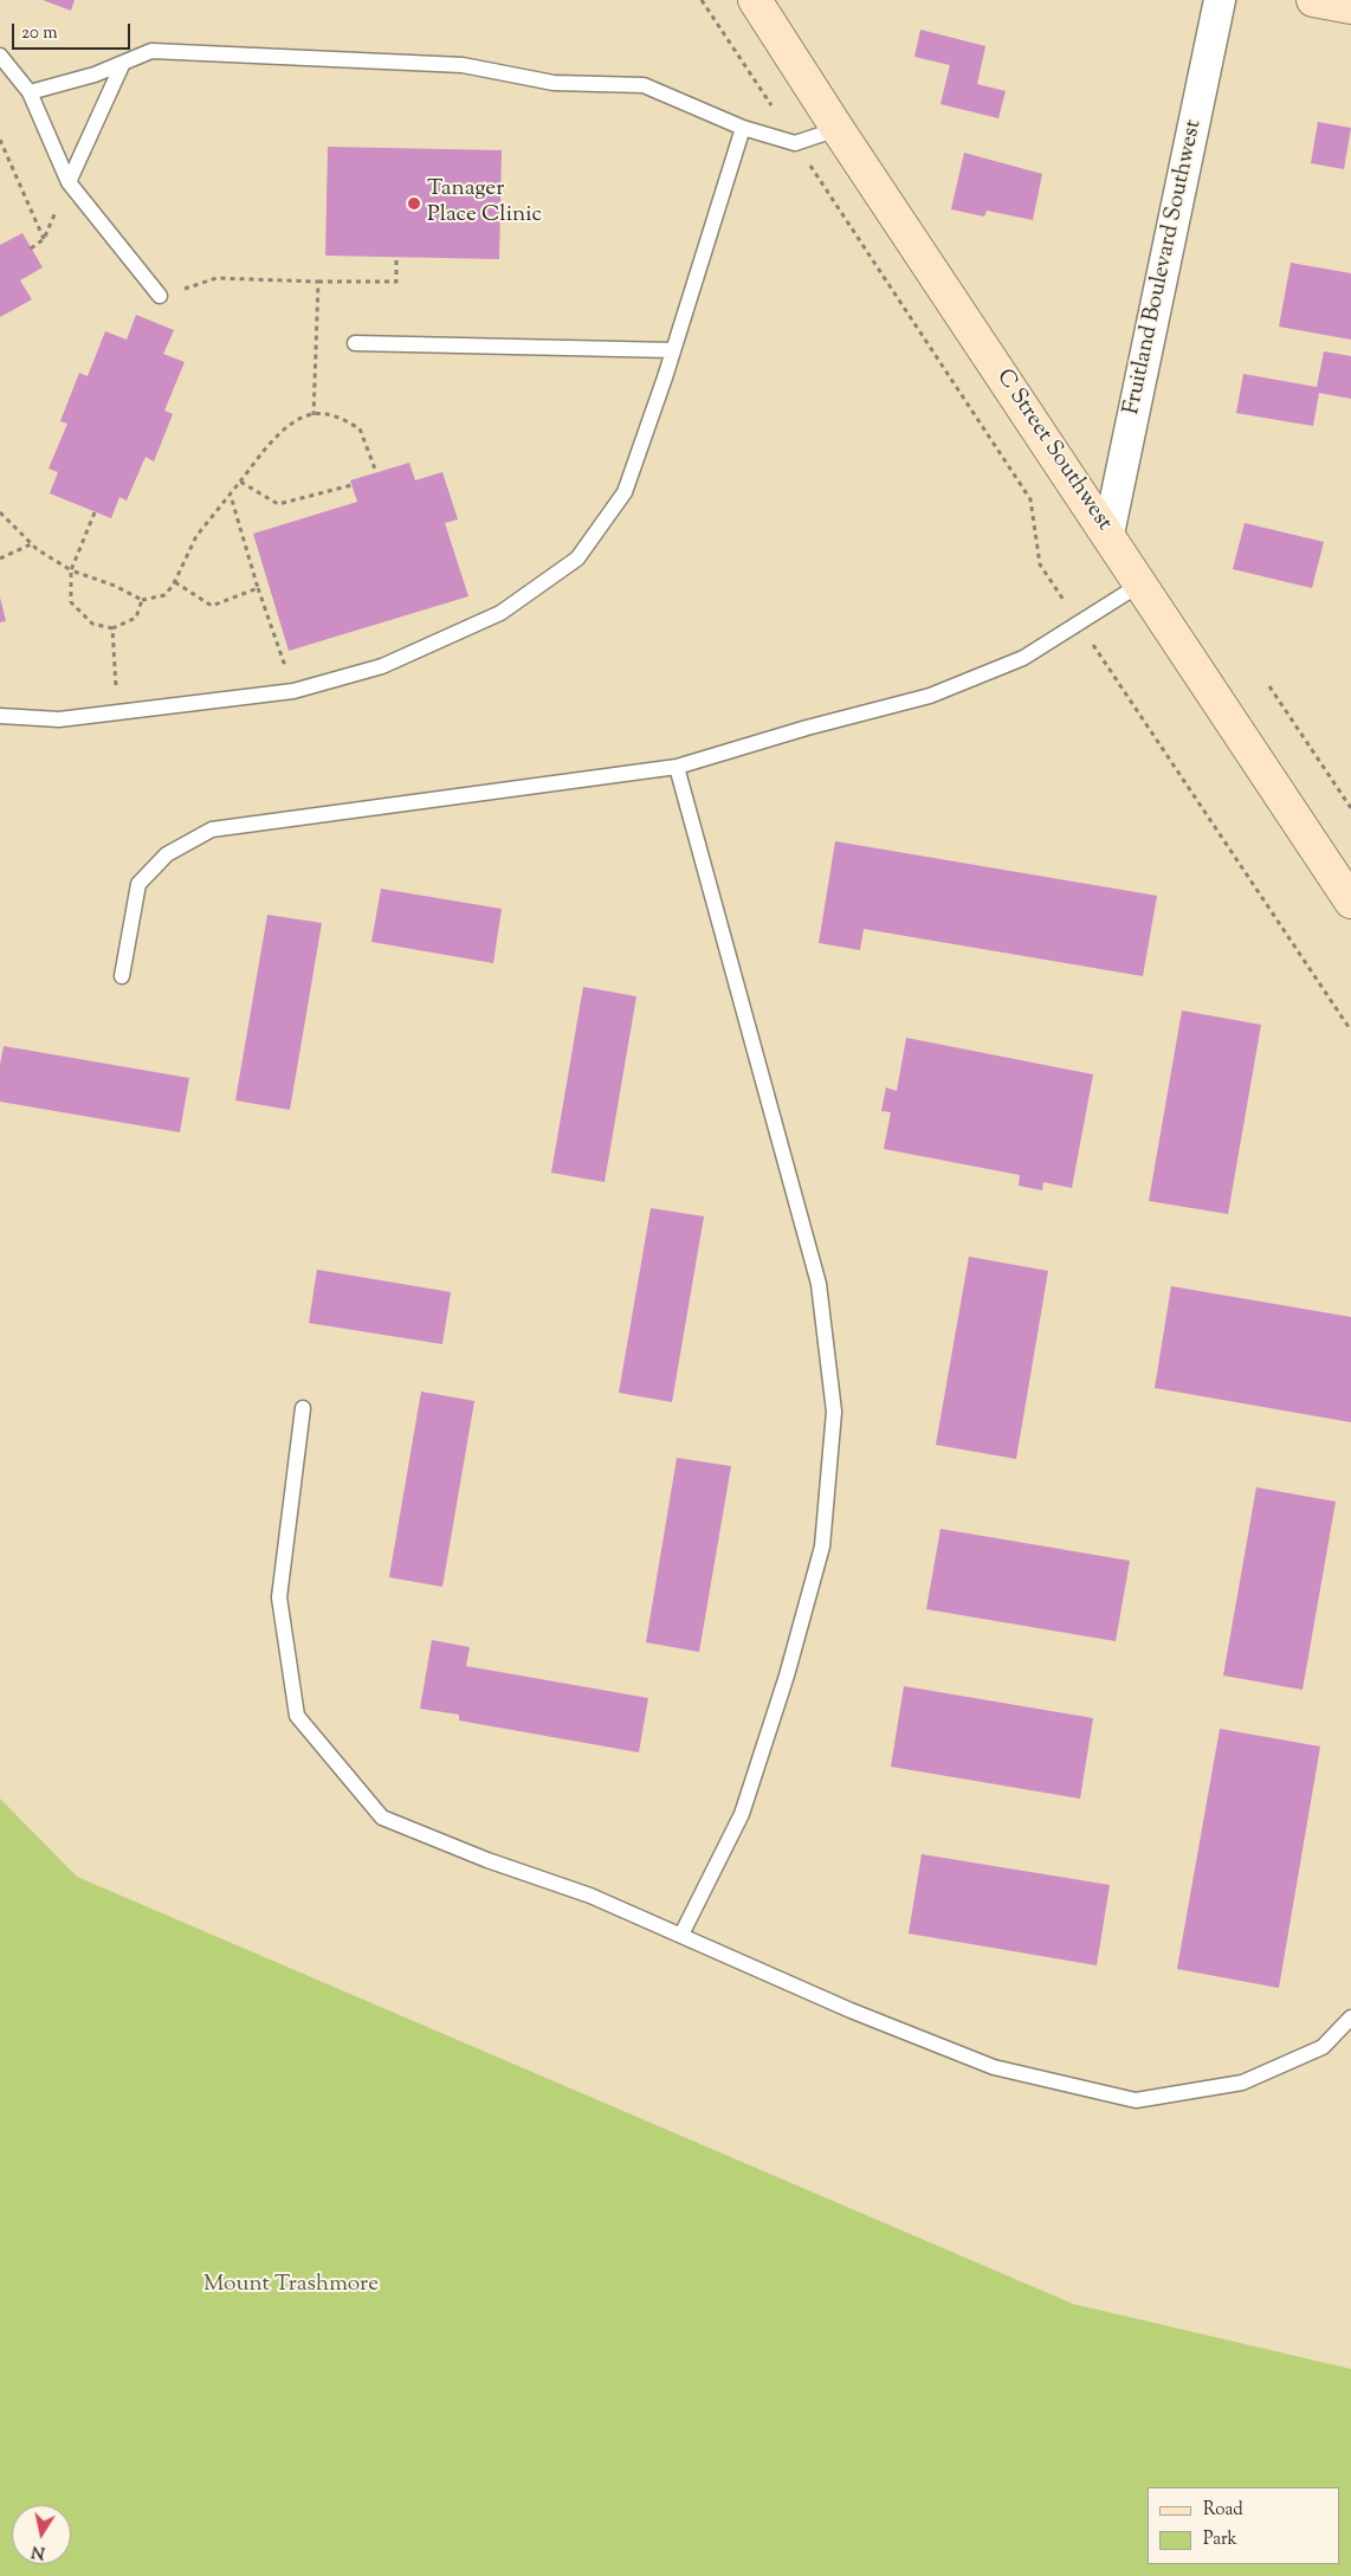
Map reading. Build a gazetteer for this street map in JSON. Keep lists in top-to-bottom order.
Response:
{
  "streets": {
    "main road": ["C Street Southwest"],
    "street": ["Fruitland Boulevard Southwest"]
  },
  "crossings": [
    ["Fruitland Boulevard Southwest", "C Street Southwest"]
  ],
  "parks": ["Mount Trashmore"],
  "places": ["Tanager Place Clinic"],
  "legend": ["Road", "Park"],
  "scale_bar": "20 m",
  "north": "bottom"
}
